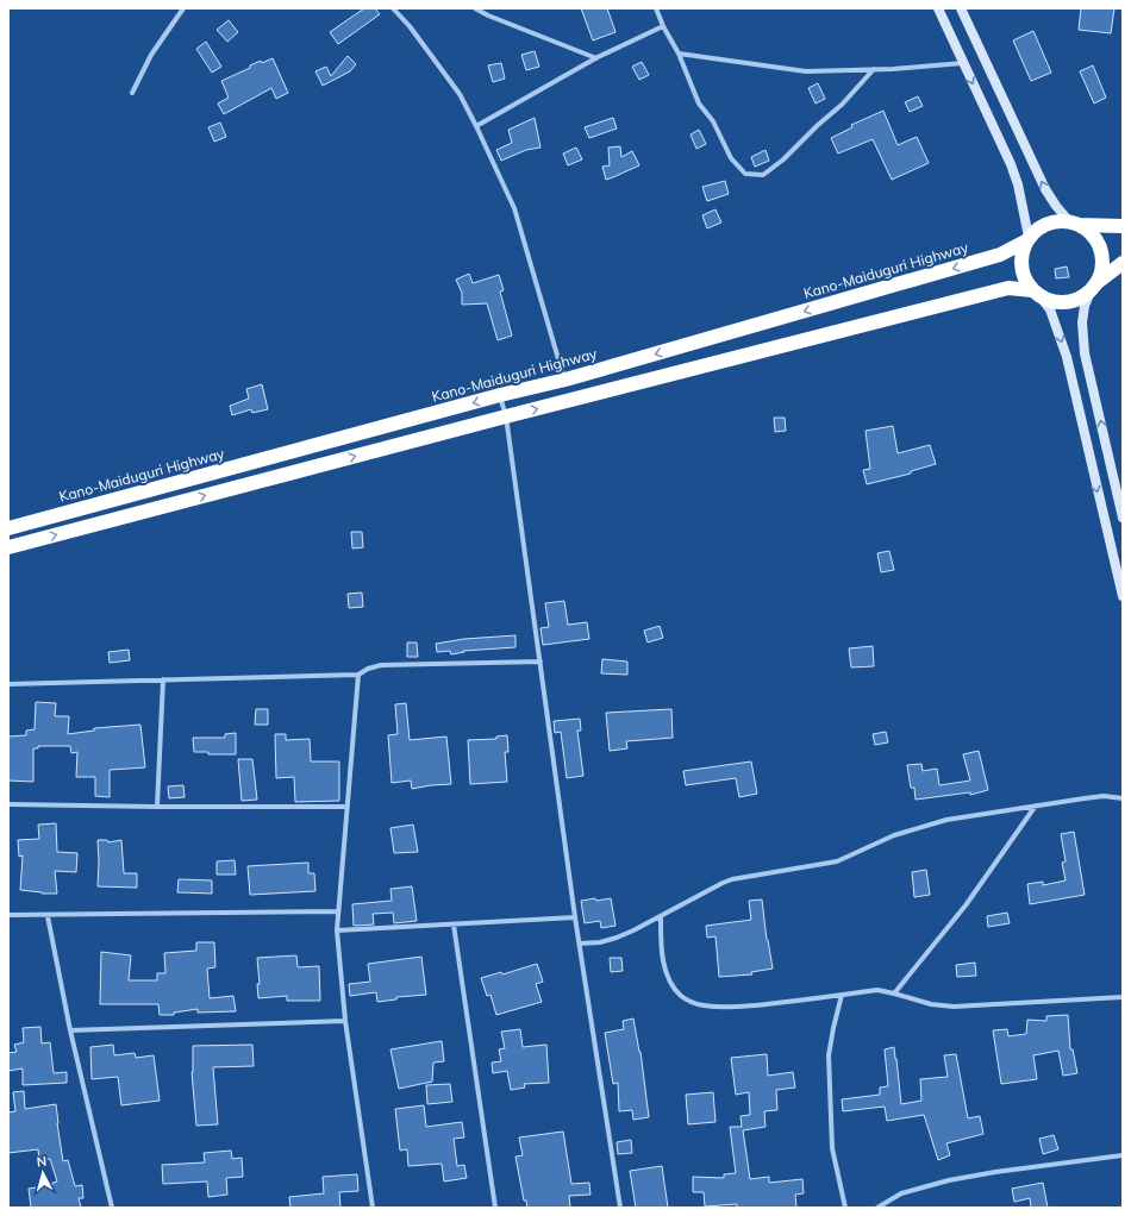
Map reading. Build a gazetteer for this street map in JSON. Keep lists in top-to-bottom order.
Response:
{
  "streets": {
    "highway": ["Kano-Maiduguri Highway"]
  },
  "north": "top"
}
